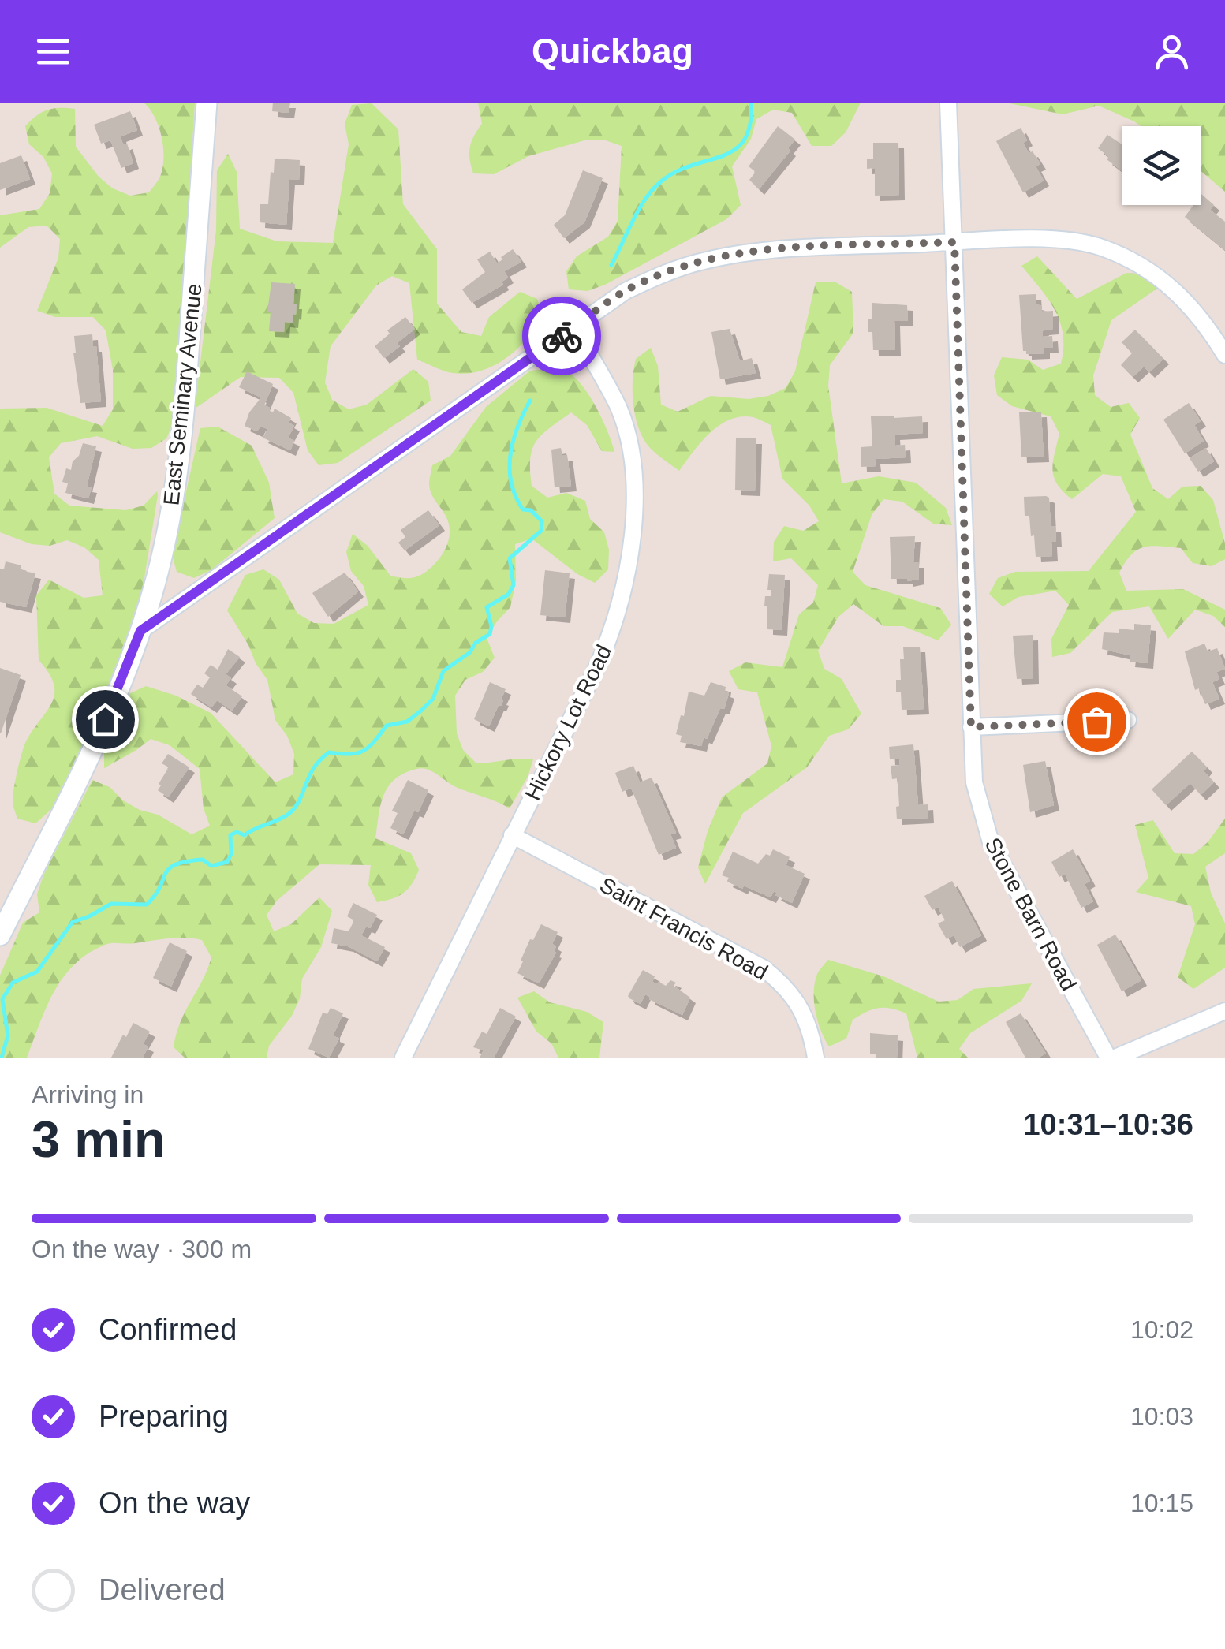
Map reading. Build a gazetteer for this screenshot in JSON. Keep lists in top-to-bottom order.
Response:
{
  "streets": {
    "street": [
      "East Seminary Avenue",
      "Hickory Lot Road",
      "Stone Barn Road",
      "Saint Francis Road"
    ]
  },
  "crossings": [
    ["Hickory Lot Road", "Saint Francis Road"]
  ],
  "page": {
    "header": "Quickbag",
    "heading": ["3 min", "Arriving in", "10:31–10:36"],
    "bar": "On the way · 300 m",
    "list": [
      ["Confirmed", "10:02"],
      ["Preparing", "10:03"],
      ["On the way", "10:15"],
      "Delivered"
    ]
  }
}
